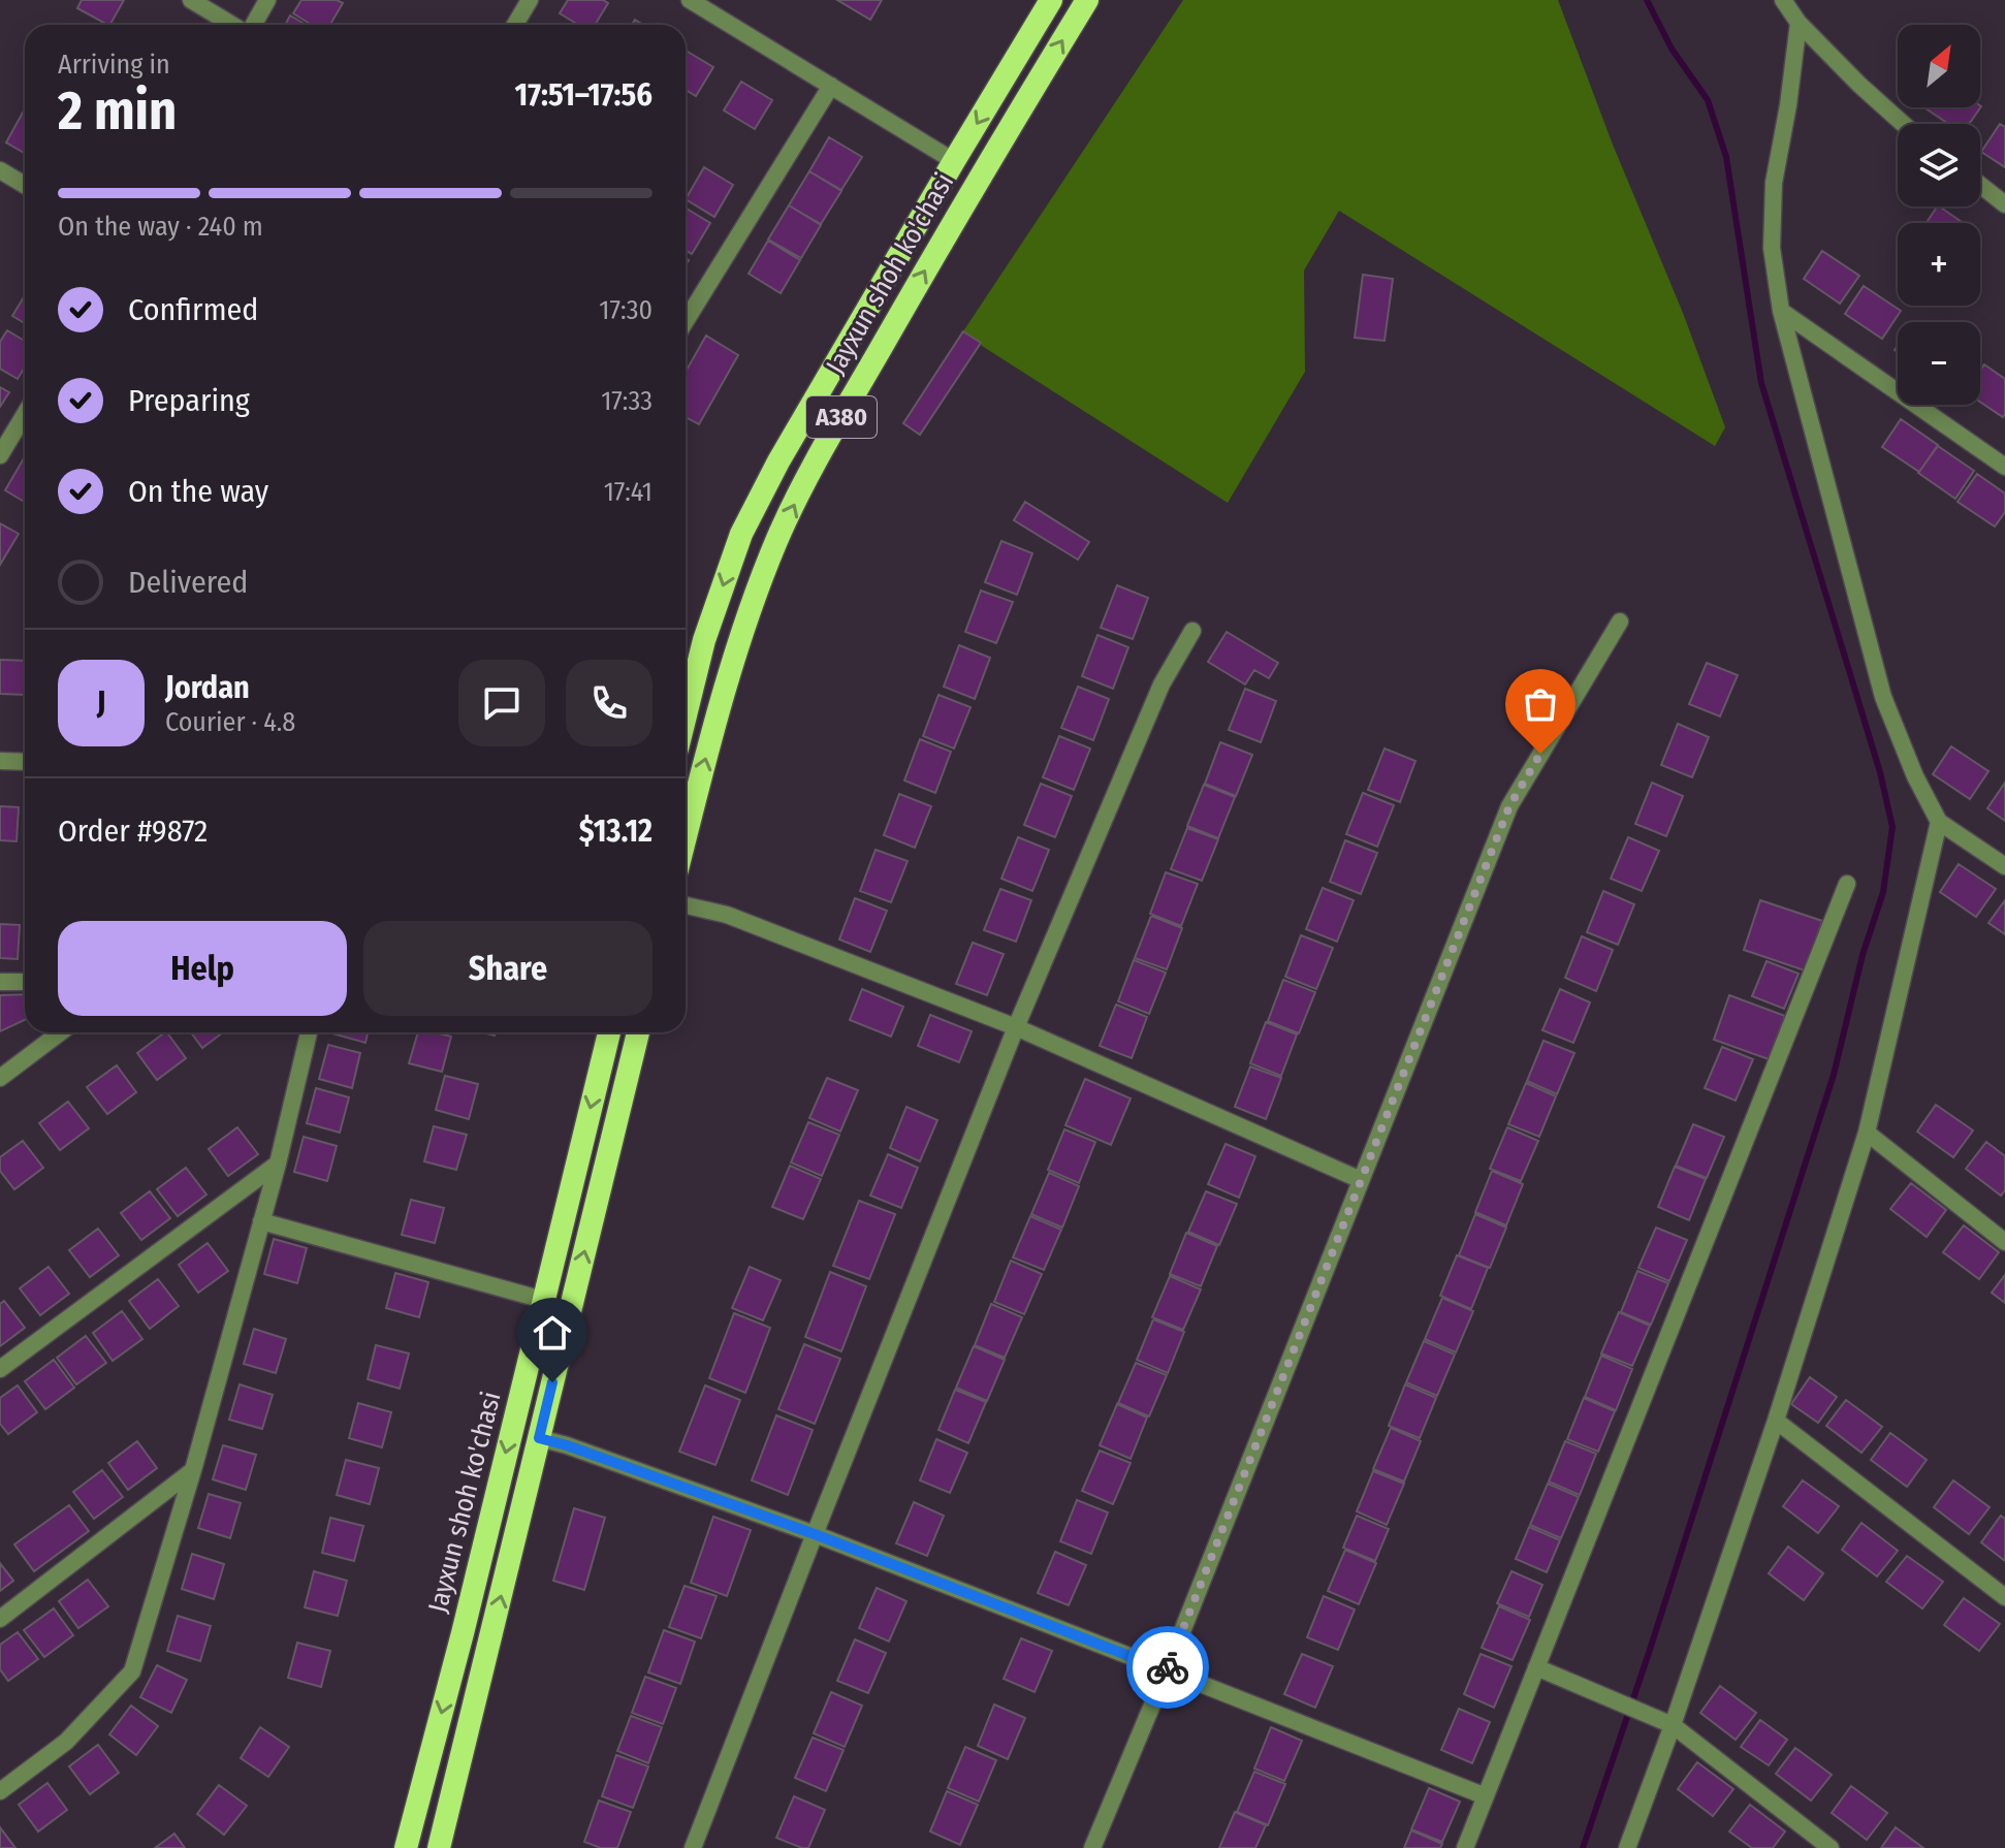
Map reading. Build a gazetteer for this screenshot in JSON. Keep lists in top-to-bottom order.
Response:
{
  "streets": {
    "highway": ["Jayxun shoh ko'chasi", "A380"]
  },
  "north": "top right",
  "page": {
    "map_buttons": ["+", "−"],
    "heading": ["2 min", "Arriving in", "17:51–17:56"],
    "panel": [
      "Jordan",
      "Courier · 4.8",
      "Order #9872",
      "$13.12"
    ],
    "bar": "On the way · 240 m",
    "list": [
      ["Confirmed", "17:30"],
      ["Preparing", "17:33"],
      ["On the way", "17:41"],
      "Delivered"
    ],
    "round": "J",
    "buttons": ["Help", "Share"]
  }
}
